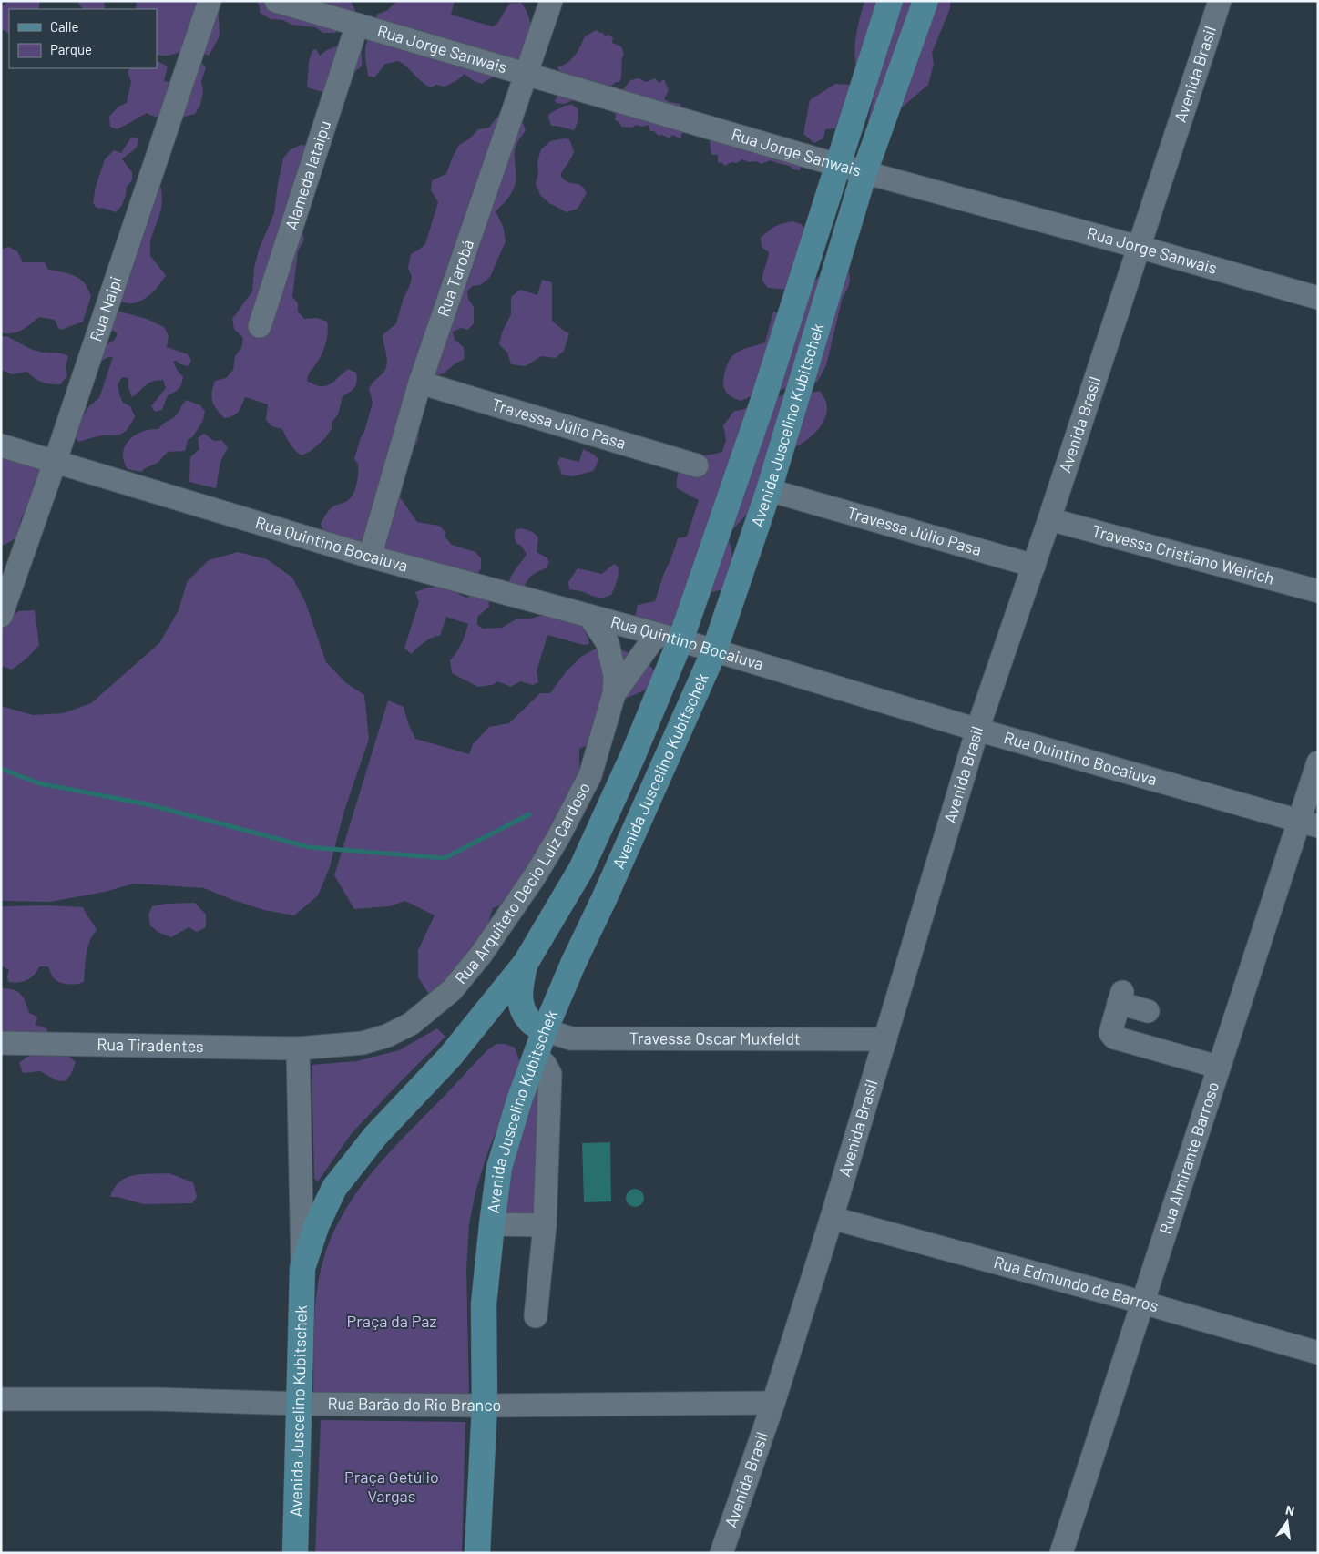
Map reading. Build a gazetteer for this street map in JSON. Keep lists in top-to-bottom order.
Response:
{
  "streets": {
    "main road": ["Avenida Juscelino Kubitschek"],
    "street": [
      "Rua Jorge Sanwais",
      "Avenida Brasil",
      "Alameda Iataipu",
      "Rua Tarobá",
      "Rua Naipi",
      "Travessa Júlio Pasa",
      "Rua Quintino Bocaiuva",
      "Travessa Cristiano Weirich",
      "Rua Arquiteto Decio Luiz Cardoso",
      "Travessa Oscar Muxfeldt",
      "Rua Tiradentes",
      "Rua Almirante Barroso",
      "Rua Edmundo de Barros",
      "Rua Barão do Rio Branco"
    ]
  },
  "crossings": [
    ["Rua Jorge Sanwais", "Avenida Brasil"],
    ["Rua Jorge Sanwais", "Alameda Iataipu"],
    ["Rua Jorge Sanwais", "Rua Tarobá"],
    ["Rua Jorge Sanwais", "Avenida Juscelino Kubitschek"],
    ["Avenida Brasil", "Travessa Júlio Pasa"],
    ["Avenida Brasil", "Rua Quintino Bocaiuva"],
    ["Avenida Brasil", "Travessa Cristiano Weirich"],
    ["Avenida Brasil", "Travessa Oscar Muxfeldt"],
    ["Avenida Brasil", "Rua Edmundo de Barros"],
    ["Avenida Brasil", "Rua Barão do Rio Branco"],
    ["Rua Tarobá", "Travessa Júlio Pasa"],
    ["Rua Tarobá", "Rua Quintino Bocaiuva"],
    ["Rua Naipi", "Rua Quintino Bocaiuva"],
    ["Travessa Júlio Pasa", "Avenida Juscelino Kubitschek"],
    ["Avenida Juscelino Kubitschek", "Rua Quintino Bocaiuva"],
    ["Avenida Juscelino Kubitschek", "Rua Arquiteto Decio Luiz Cardoso"],
    ["Avenida Juscelino Kubitschek", "Travessa Oscar Muxfeldt"],
    ["Avenida Juscelino Kubitschek", "Rua Tiradentes"],
    ["Avenida Juscelino Kubitschek", "Rua Barão do Rio Branco"],
    ["Rua Quintino Bocaiuva", "Rua Arquiteto Decio Luiz Cardoso"],
    ["Rua Quintino Bocaiuva", "Rua Almirante Barroso"],
    ["Rua Arquiteto Decio Luiz Cardoso", "Rua Tiradentes"],
    ["Rua Almirante Barroso", "Rua Edmundo de Barros"]
  ],
  "parks": ["Praça da Paz", "Praça Getúlio Vargas"],
  "legend": ["Calle", "Parque"],
  "north": "top"
}
